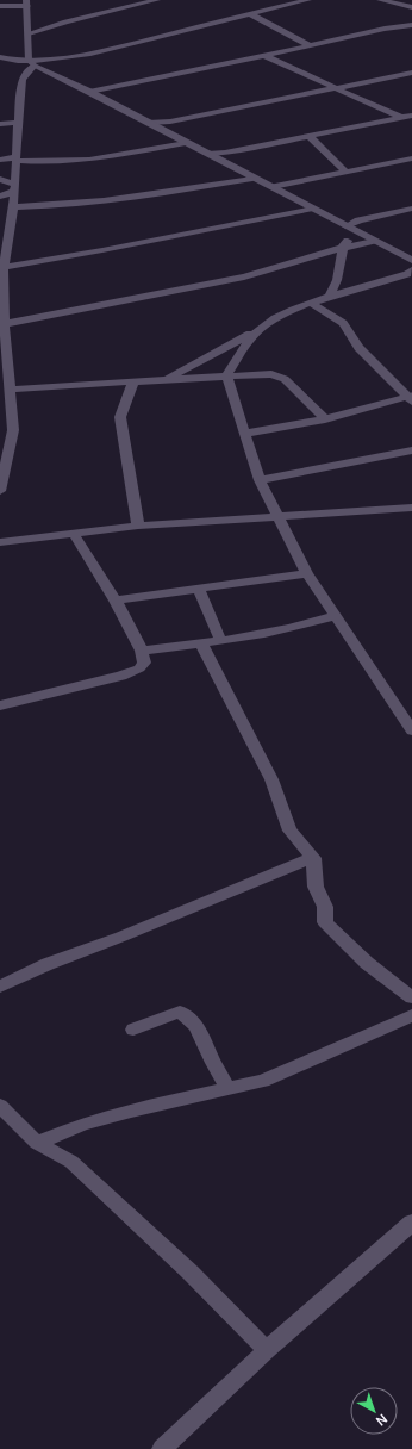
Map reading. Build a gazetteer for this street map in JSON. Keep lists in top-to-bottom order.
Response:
{
  "north": "bottom right"
}
